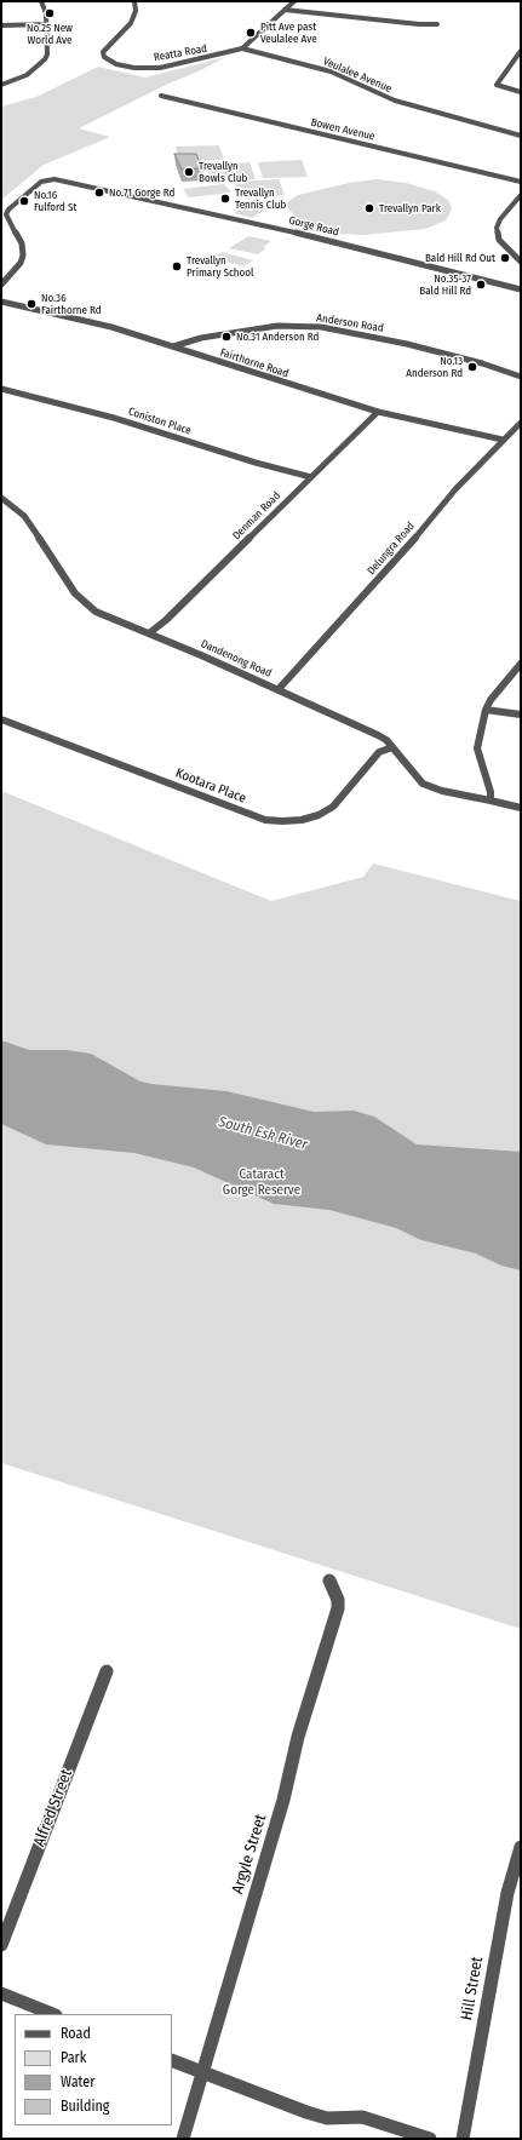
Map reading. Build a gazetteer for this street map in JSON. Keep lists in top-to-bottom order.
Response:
{
  "streets": {
    "street": [
      "Reatta Road",
      "Veulalee Avenue",
      "Bowen Avenue",
      "Gorge Road",
      "Anderson Road",
      "Fairthorne Road",
      "Coniston Place",
      "Denman Road",
      "Delungra Road",
      "Dandenong Road",
      "Kootara Place",
      "Alfred Street",
      "Argyle Street",
      "Hill Street"
    ]
  },
  "crossings": [
    ["Reatta Road", "Veulalee Avenue"],
    ["Anderson Road", "Fairthorne Road"],
    ["Fairthorne Road", "Denman Road"],
    ["Fairthorne Road", "Delungra Road"],
    ["Coniston Place", "Denman Road"],
    ["Denman Road", "Dandenong Road"],
    ["Delungra Road", "Dandenong Road"],
    ["Dandenong Road", "Kootara Place"]
  ],
  "water": ["South Esk River"],
  "parks": ["Cataract Gorge Reserve"],
  "places": [
    "No.25 New World Ave",
    "Pitt Ave past Veulalee Ave",
    "Trevallyn Bowls Club",
    "No.71 Gorge Rd",
    "Trevallyn Tennis Club",
    "No.16 Fulford St",
    "Trevallyn Park",
    "Bald Hill Rd Out",
    "Trevallyn Primary School",
    "No.35-37 Bald Hill Rd",
    "No.36 Fairthorne Rd",
    "No.31 Anderson Rd",
    "No.13 Anderson Rd"
  ],
  "legend": [
    "Road",
    "Park",
    "Water",
    "Building"
  ]
}
